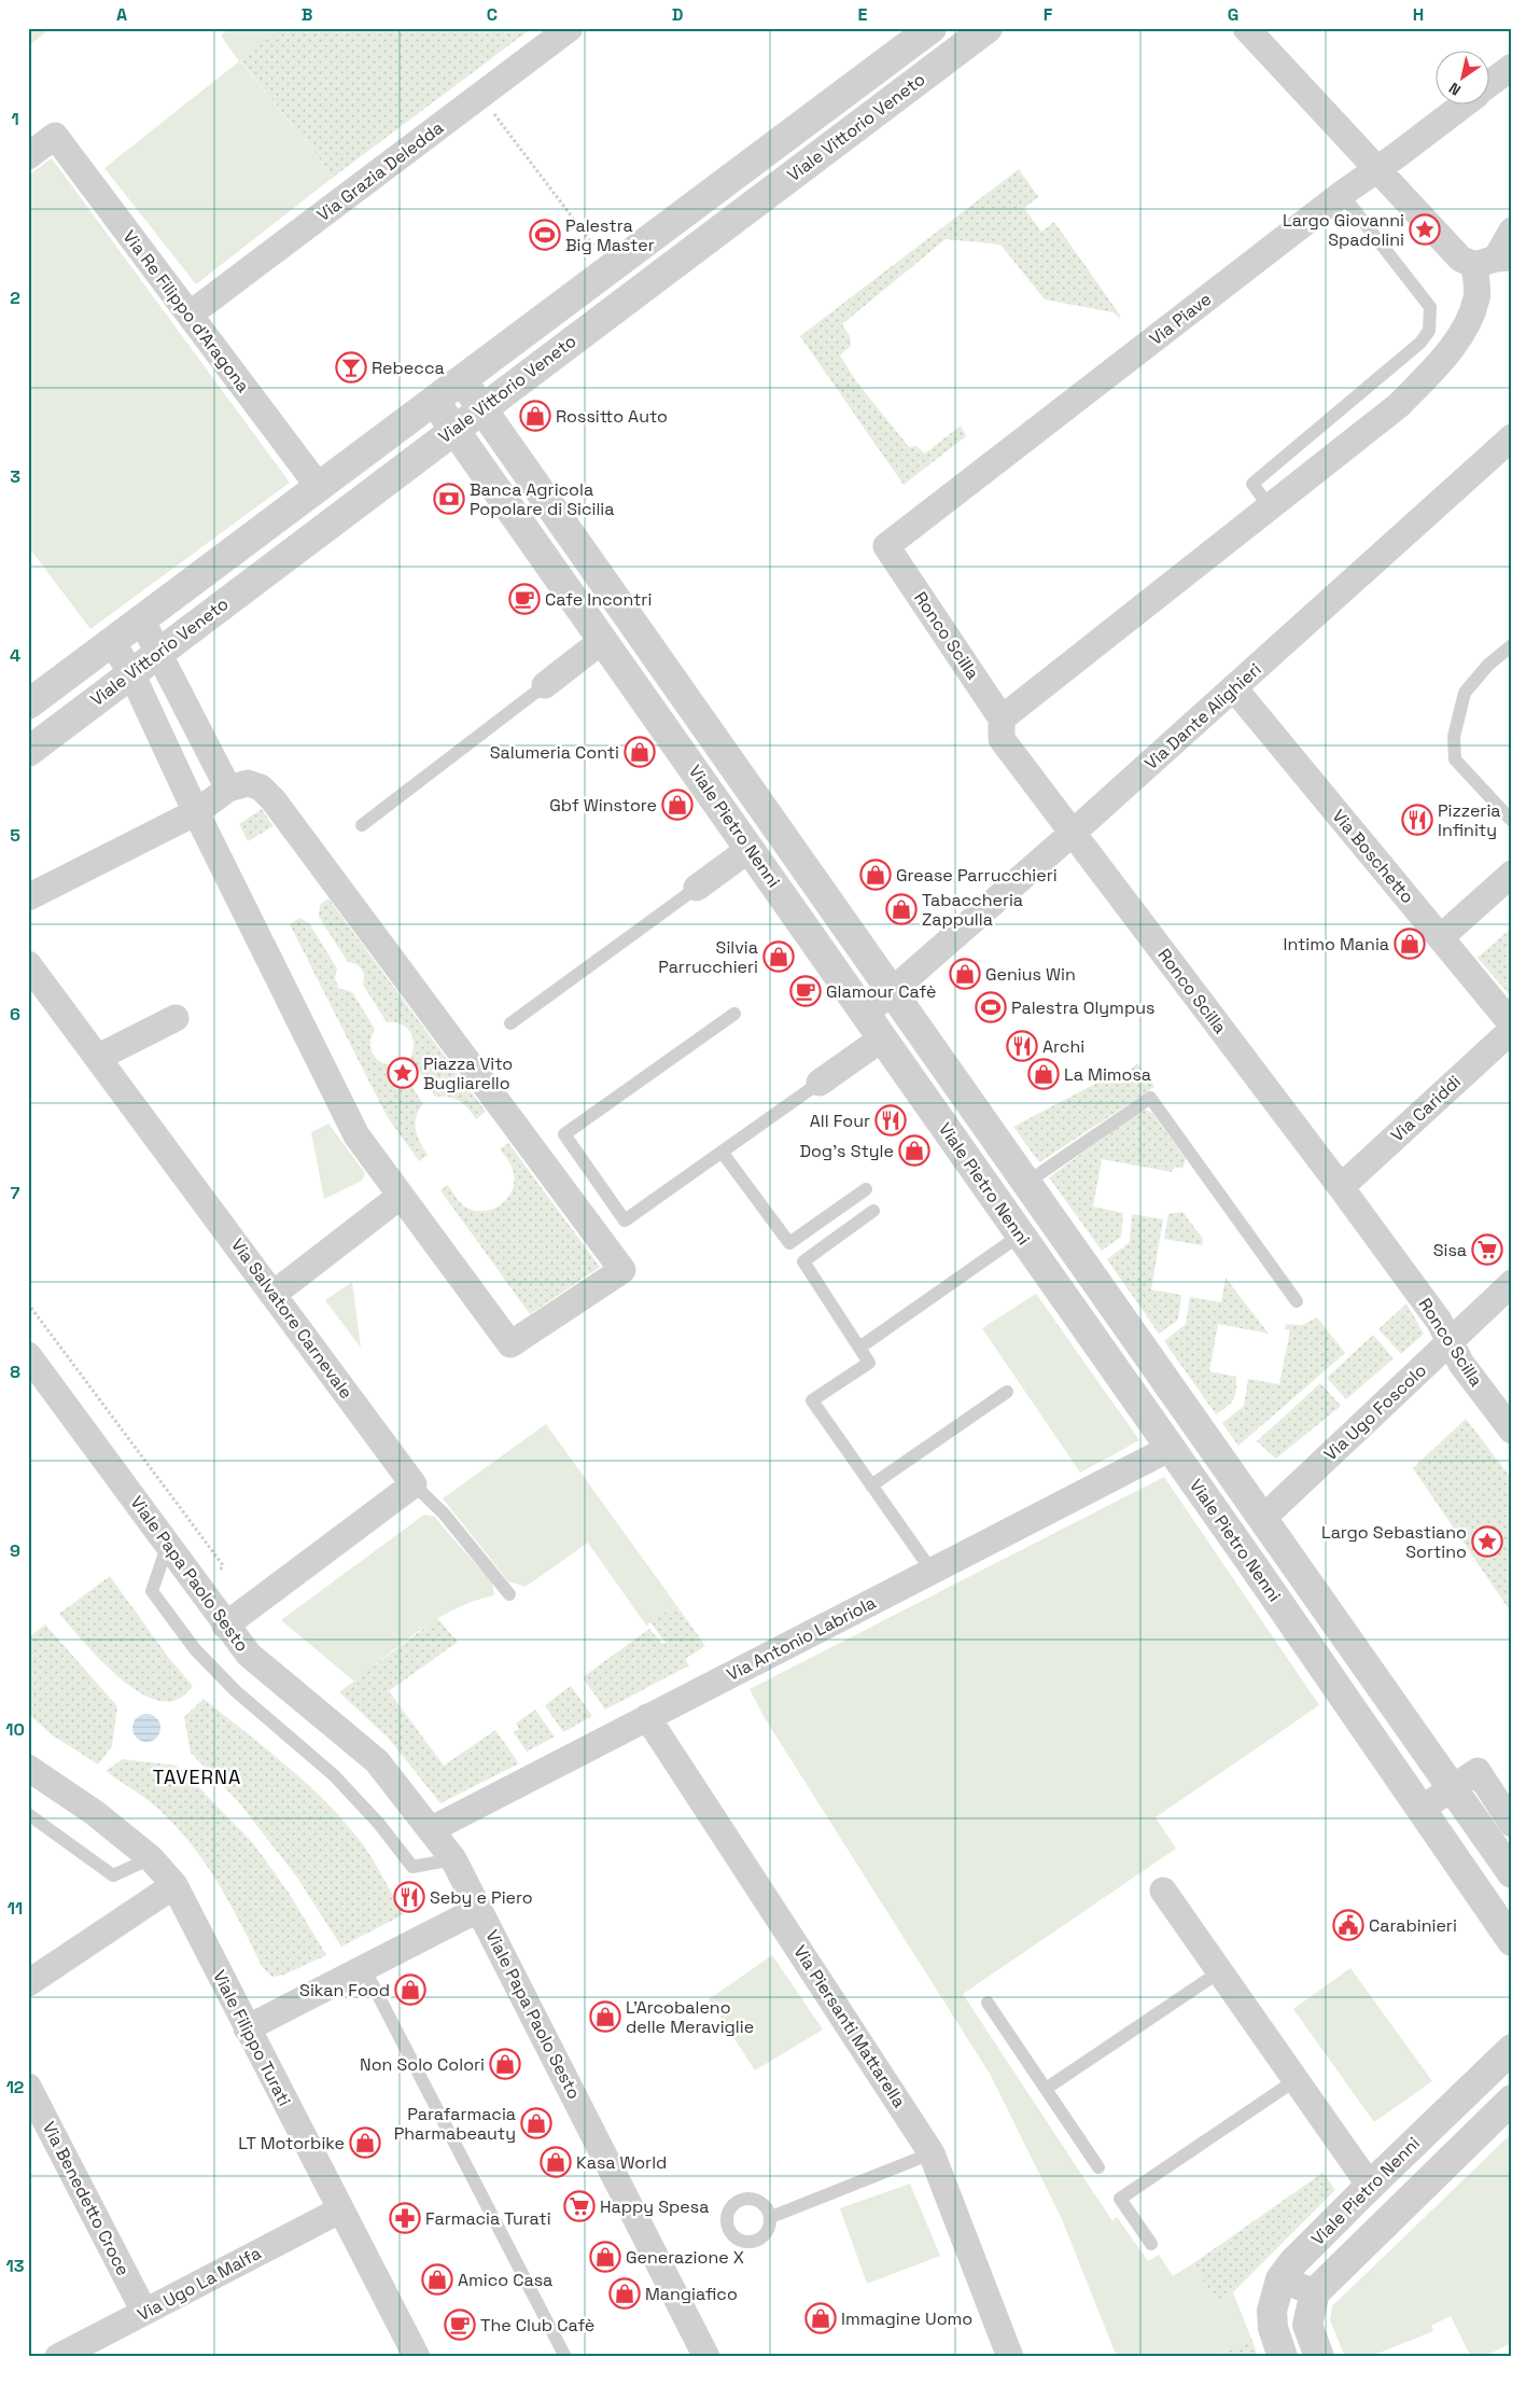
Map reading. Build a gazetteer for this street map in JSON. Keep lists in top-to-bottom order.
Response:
{
  "streets": {
    "street": [
      "Viale Vittorio Veneto",
      "Via Grazia Deledda",
      "Via Re Filippo d'Aragona",
      "Via Piave",
      "Ronco Scilla",
      "Via Dante Alighieri",
      "Viale Pietro Nenni",
      "Via Boschetto",
      "Via Cariddi",
      "Via Salvatore Carnevale",
      "Via Ugo Foscolo",
      "Viale Papa Paolo Sesto",
      "Via Antonio Labriola",
      "Via Piersanti Mattarella",
      "Viale Filippo Turati",
      "Via Benedetto Croce",
      "Via Ugo La Malfa"
    ]
  },
  "crossings": [
    ["Viale Vittorio Veneto", "Via Re Filippo d'Aragona"],
    ["Viale Vittorio Veneto", "Viale Pietro Nenni"],
    ["Via Grazia Deledda", "Via Re Filippo d'Aragona"],
    ["Via Piave", "Ronco Scilla"],
    ["Ronco Scilla", "Via Dante Alighieri"],
    ["Ronco Scilla", "Via Cariddi"],
    ["Ronco Scilla", "Via Ugo Foscolo"],
    ["Via Dante Alighieri", "Viale Pietro Nenni"],
    ["Via Dante Alighieri", "Via Boschetto"],
    ["Viale Pietro Nenni", "Via Ugo Foscolo"],
    ["Viale Pietro Nenni", "Via Antonio Labriola"],
    ["Viale Papa Paolo Sesto", "Via Antonio Labriola"],
    ["Via Antonio Labriola", "Via Piersanti Mattarella"],
    ["Viale Filippo Turati", "Via Ugo La Malfa"],
    ["Via Benedetto Croce", "Via Ugo La Malfa"]
  ],
  "districts": ["TAVERNA"],
  "places": {
    "place": ["Largo Giovanni Spadolini", "Piazza Vito Bugliarello", "Largo Sebastiano Sortino"],
    "sports": ["Palestra Big Master", "Palestra Olympus"],
    "bar": ["Rebecca"],
    "shop": [
      "Rossitto Auto",
      "Salumeria Conti",
      "Gbf Winstore",
      "Grease Parrucchieri",
      "Tabaccheria Zappulla",
      "Intimo Mania",
      "Silvia Parrucchieri",
      "Genius Win",
      "La Mimosa",
      "Dog's Style",
      "Sikan Food",
      "L'Arcobaleno delle Meraviglie",
      "Non Solo Colori",
      "Parafarmacia Pharmabeauty",
      "LT Motorbike",
      "Kasa World",
      "Generazione X",
      "Amico Casa",
      "Mangiafico",
      "Immagine Uomo"
    ],
    "bank": ["Banca Agricola Popolare di Sicilia"],
    "cafe": ["Cafe Incontri", "Glamour Cafè", "The Club Cafè"],
    "restaurant": [
      "Pizzeria Infinity",
      "Archi",
      "All Four",
      "Seby e Piero"
    ],
    "supermarket": ["Sisa", "Happy Spesa"],
    "public building": ["Carabinieri"],
    "pharmacy": ["Farmacia Turati"]
  },
  "north": "bottom left",
  "grid": {
    "columns": [
      "A",
      "B",
      "C",
      "D",
      "E",
      "F",
      "G",
      "H"
    ],
    "rows": [
      "1",
      "2",
      "3",
      "4",
      "5",
      "6",
      "7",
      "8",
      "9",
      "10",
      "11",
      "12",
      "13"
    ]
  }
}
